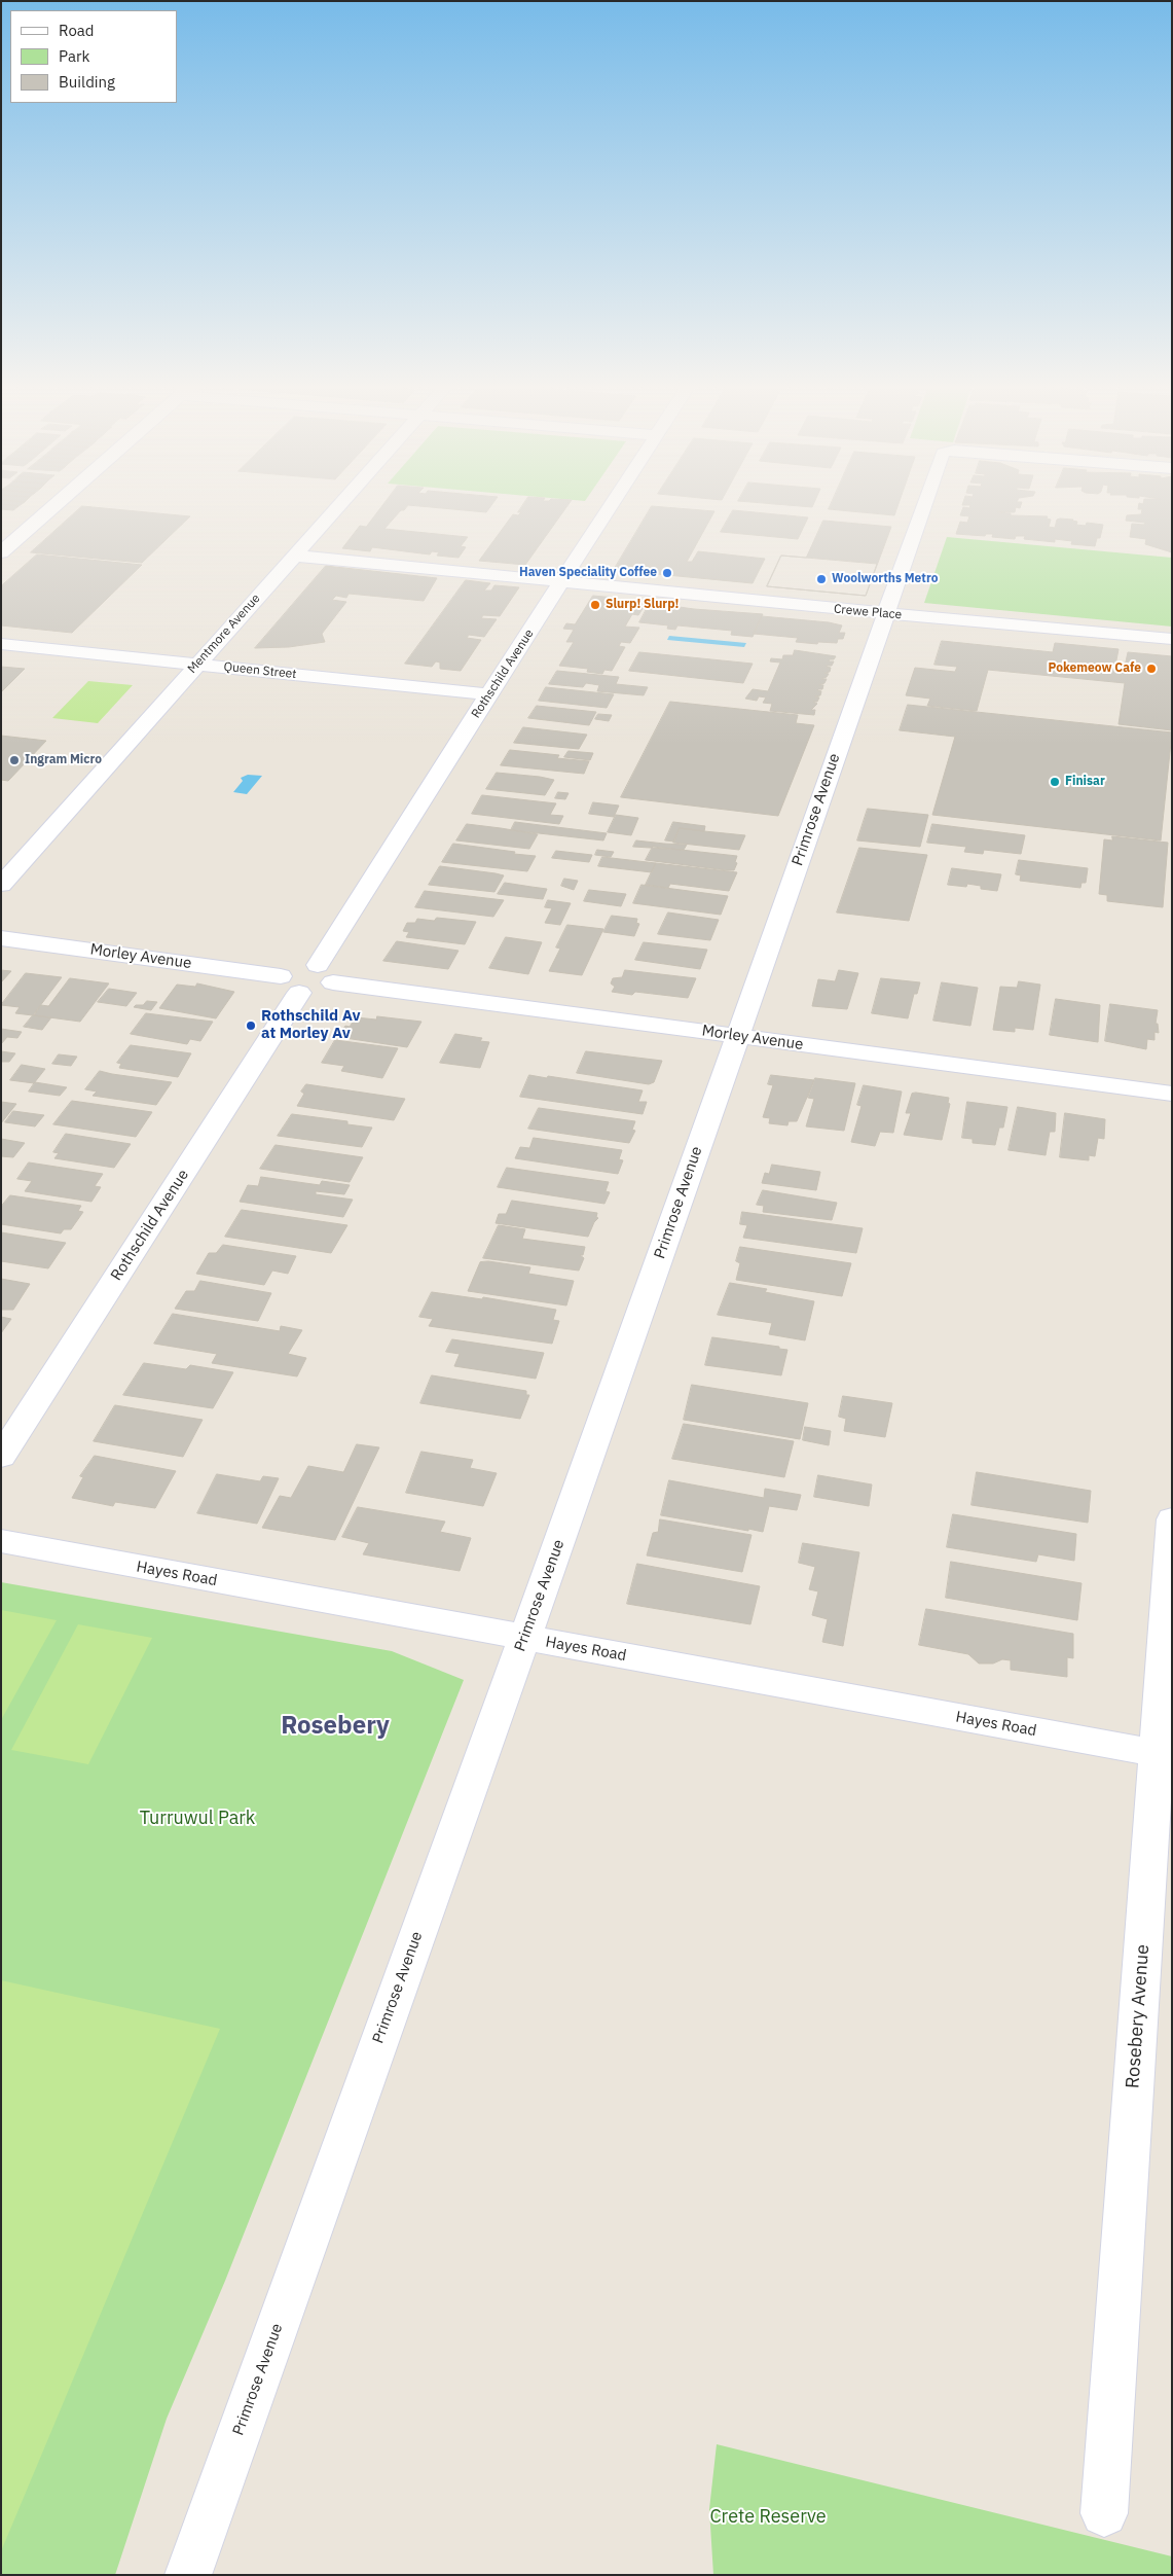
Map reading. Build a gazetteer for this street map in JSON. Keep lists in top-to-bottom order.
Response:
{
  "streets": {
    "street": [
      "Crewe Place",
      "Mentmore Avenue",
      "Queen Street",
      "Rothschild Avenue",
      "Primrose Avenue",
      "Morley Avenue",
      "Hayes Road",
      "Rosebery Avenue"
    ]
  },
  "crossings": [
    ["Crewe Place", "Mentmore Avenue"],
    ["Crewe Place", "Rothschild Avenue"],
    ["Crewe Place", "Primrose Avenue"],
    ["Mentmore Avenue", "Queen Street"],
    ["Queen Street", "Rothschild Avenue"],
    ["Rothschild Avenue", "Morley Avenue"],
    ["Primrose Avenue", "Morley Avenue"],
    ["Primrose Avenue", "Hayes Road"],
    ["Hayes Road", "Rosebery Avenue"]
  ],
  "districts": ["Rosebery"],
  "parks": ["Turruwul Park", "Crete Reserve"],
  "places": [
    "Haven Speciality Coffee",
    "Woolworths Metro",
    "Slurp! Slurp!",
    "Pokemeow Cafe",
    "Ingram Micro",
    "Finisar",
    "Rothschild Av at Morley Av"
  ],
  "legend": ["Road", "Park", "Building"]
}
